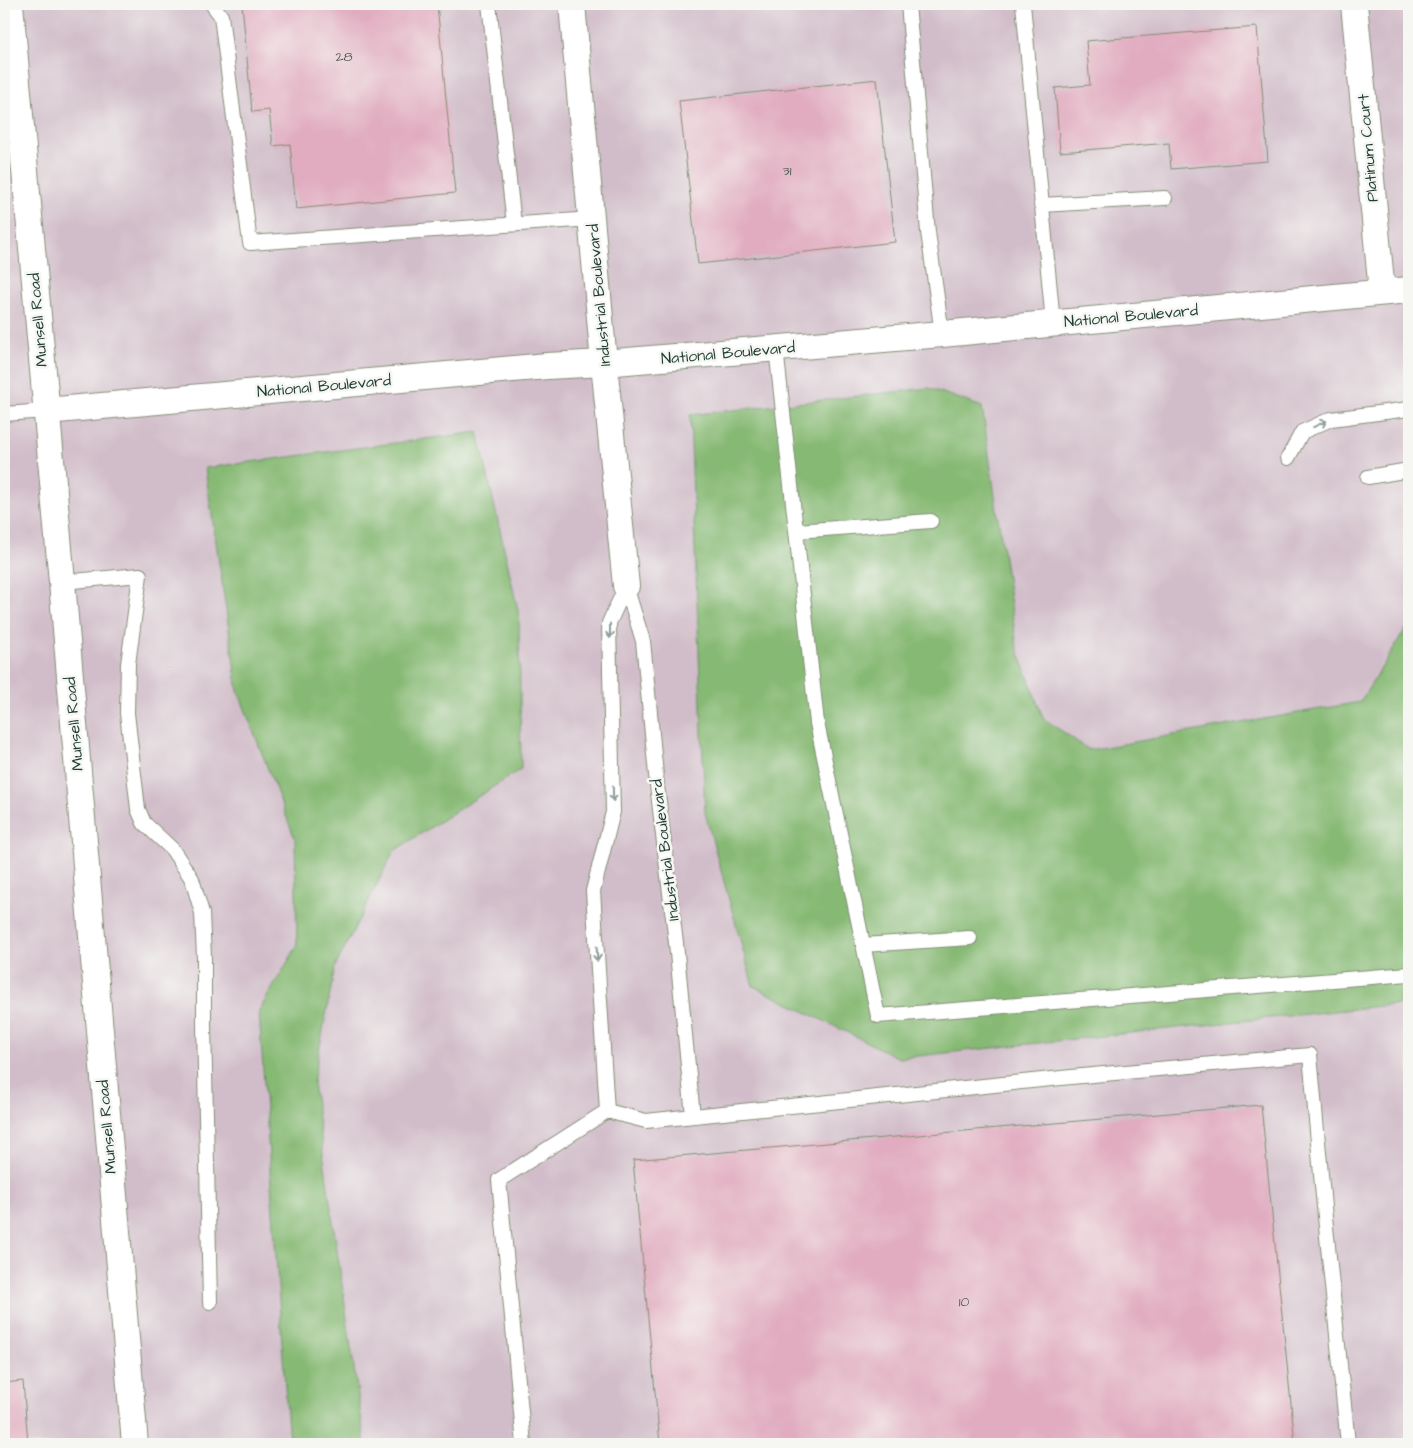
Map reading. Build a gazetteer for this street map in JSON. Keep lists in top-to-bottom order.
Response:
{
  "streets": {
    "street": [
      "Platinum Court",
      "Industrial Boulevard",
      "National Boulevard",
      "Munsell Road"
    ]
  },
  "crossings": [
    ["Platinum Court", "National Boulevard"],
    ["Industrial Boulevard", "National Boulevard"],
    ["National Boulevard", "Munsell Road"]
  ],
  "house_numbers": ["28", "31", "10"]
}
